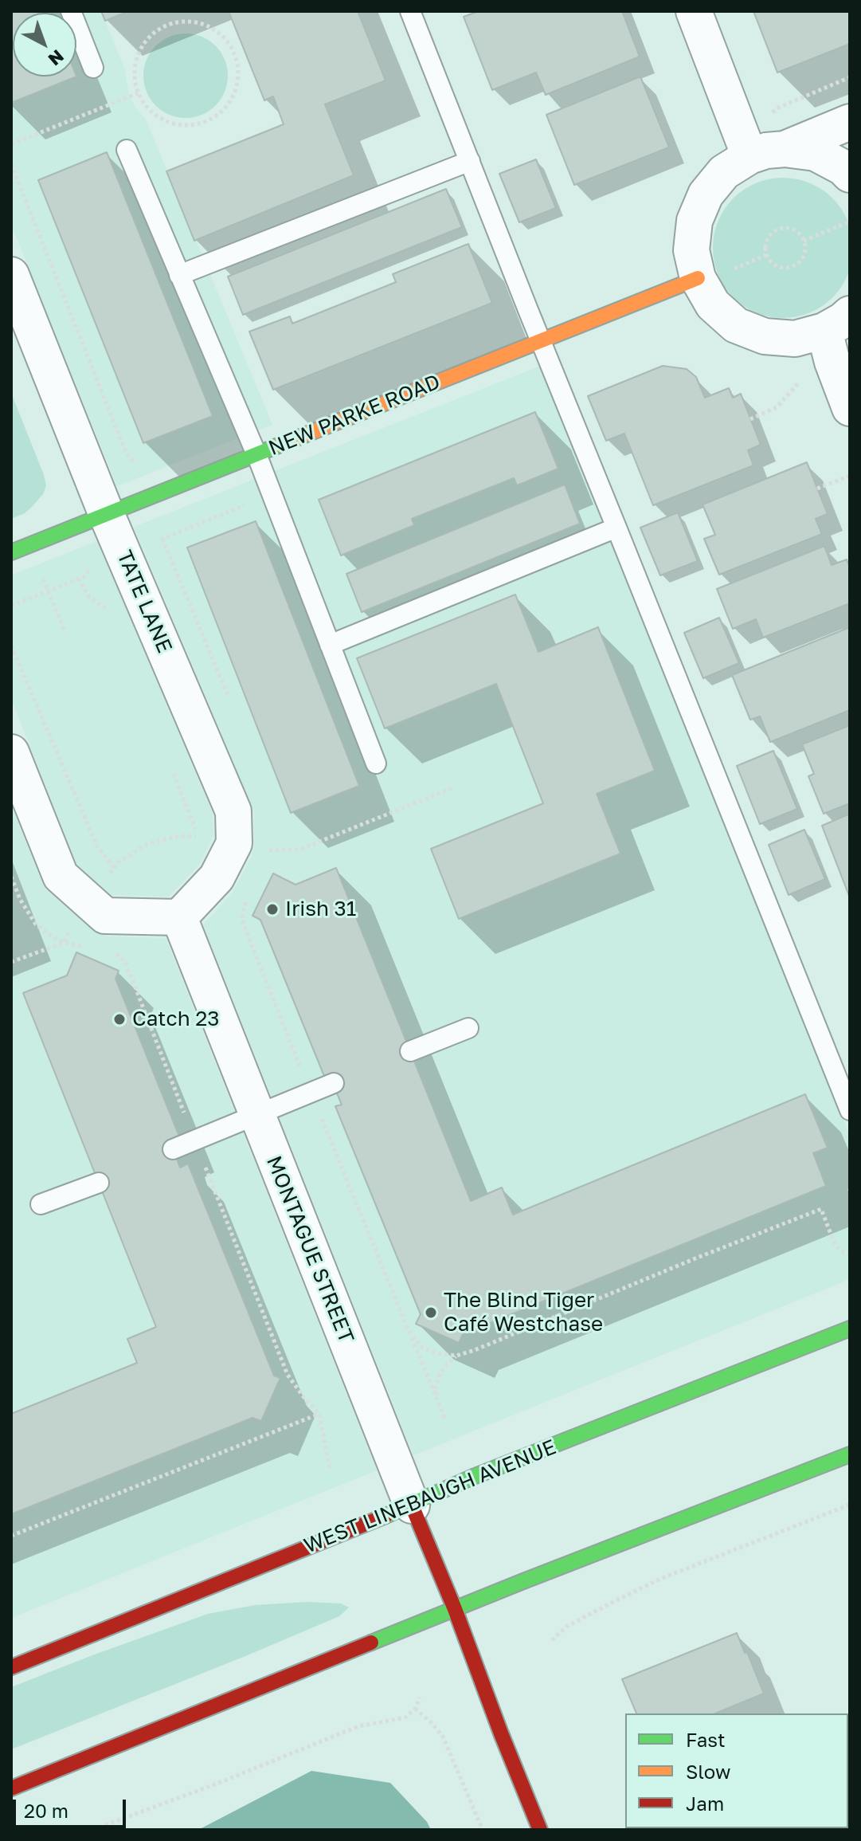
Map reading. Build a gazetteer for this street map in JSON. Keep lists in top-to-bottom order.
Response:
{
  "streets": {
    "main road": ["NEW PARKE ROAD", "MONTAGUE STREET", "WEST LINEBAUGH AVENUE"],
    "street": ["TATE LANE"]
  },
  "crossings": [
    ["NEW PARKE ROAD", "TATE LANE"],
    ["TATE LANE", "MONTAGUE STREET"],
    ["MONTAGUE STREET", "WEST LINEBAUGH AVENUE"]
  ],
  "places": ["Irish 31", "Catch 23", "The Blind Tiger Café Westchase"],
  "legend": ["Fast", "Slow", "Jam"],
  "scale_bar": "20 m",
  "north": "bottom right"
}
